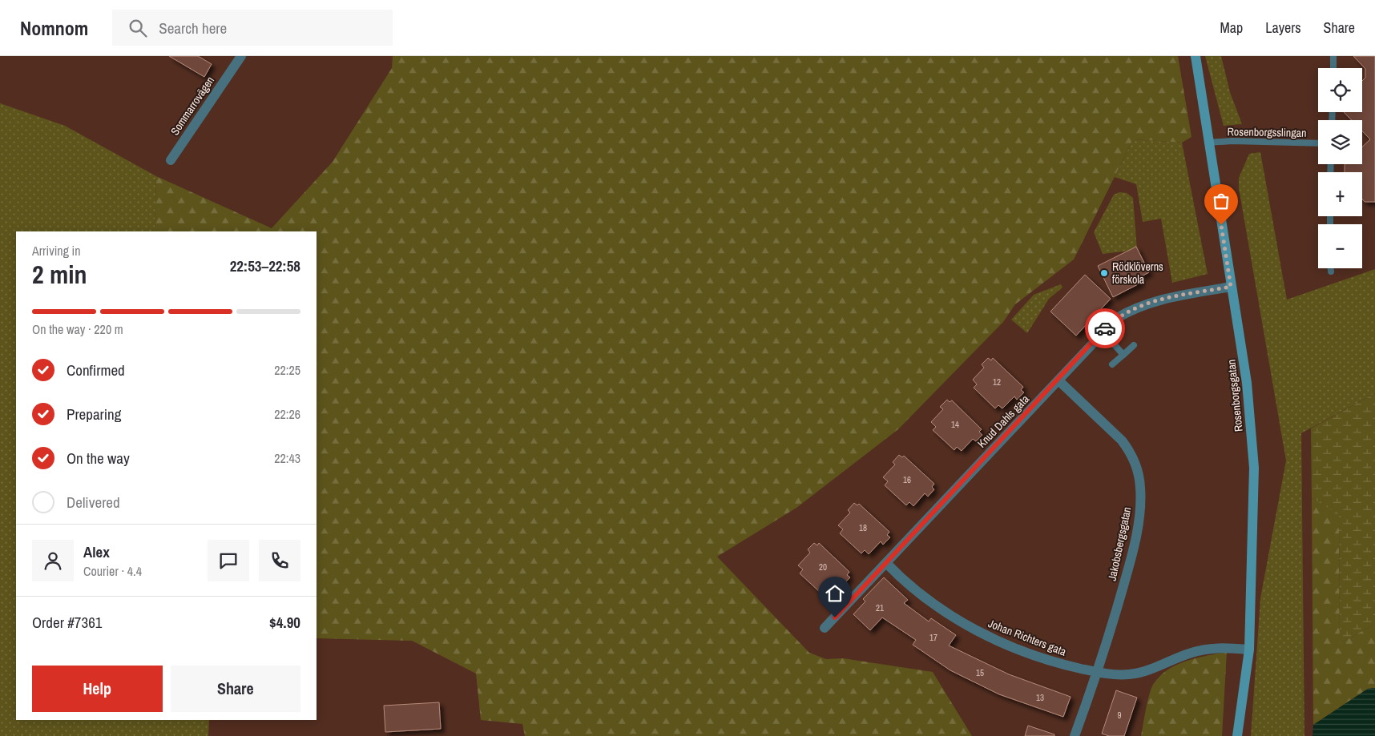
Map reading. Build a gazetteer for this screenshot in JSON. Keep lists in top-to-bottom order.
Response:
{
  "streets": {
    "street": [
      "Sommarrovägen",
      "Rosenborgsgatan",
      "Knud Dahls gata",
      "Jakobsbergsgatan",
      "Johan Richters gata"
    ],
    "lane": ["Rosenborgsslingan"]
  },
  "crossings": [
    ["Rosenborgsslingan", "Rosenborgsgatan"],
    ["Rosenborgsgatan", "Knud Dahls gata"],
    ["Rosenborgsgatan", "Johan Richters gata"],
    ["Knud Dahls gata", "Jakobsbergsgatan"],
    ["Knud Dahls gata", "Johan Richters gata"],
    ["Jakobsbergsgatan", "Johan Richters gata"]
  ],
  "places": ["Rödklöverns förskola"],
  "house_numbers": [
    "12",
    "14",
    "16",
    "18",
    "20",
    "21",
    "17",
    "15",
    "13",
    "9"
  ],
  "page": {
    "header": "Nomnom",
    "search": "Search here",
    "nav": ["Map", "Layers", "Share"],
    "map_buttons": ["+", "−"],
    "heading": ["2 min", "Arriving in", "22:53–22:58"],
    "panel": [
      "Alex",
      "Courier · 4.4",
      "Order #7361",
      "$4.90"
    ],
    "bar": "On the way · 220 m",
    "list": [
      ["Confirmed", "22:25"],
      ["Preparing", "22:26"],
      ["On the way", "22:43"],
      "Delivered"
    ],
    "buttons": ["Help", "Share"]
  }
}
